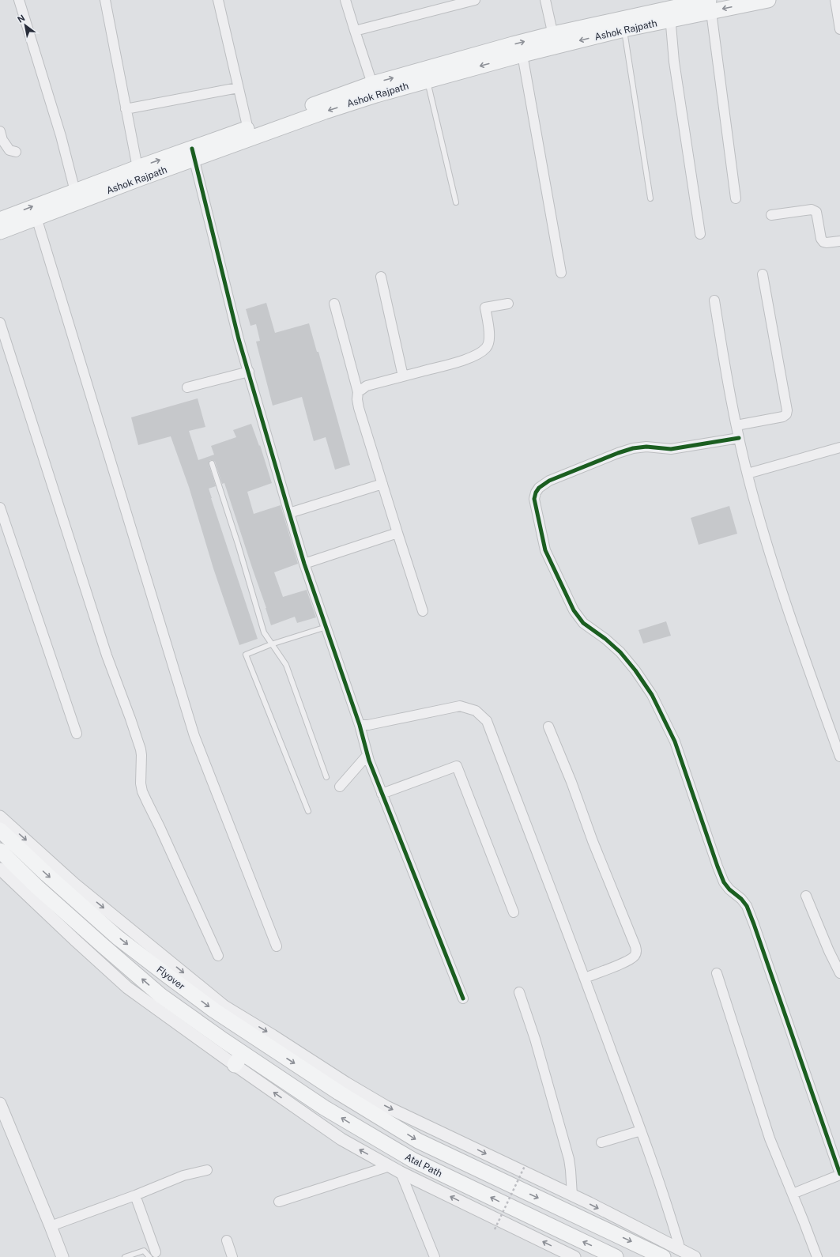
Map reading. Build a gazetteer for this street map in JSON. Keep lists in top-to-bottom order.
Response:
{
  "streets": {
    "main road": ["Ashok Rajpath", "Flyover", "Atal Path"]
  },
  "crossings": [
    ["Flyover", "Atal Path"]
  ],
  "one_way": ["Atal Path"],
  "north": "top left"
}
